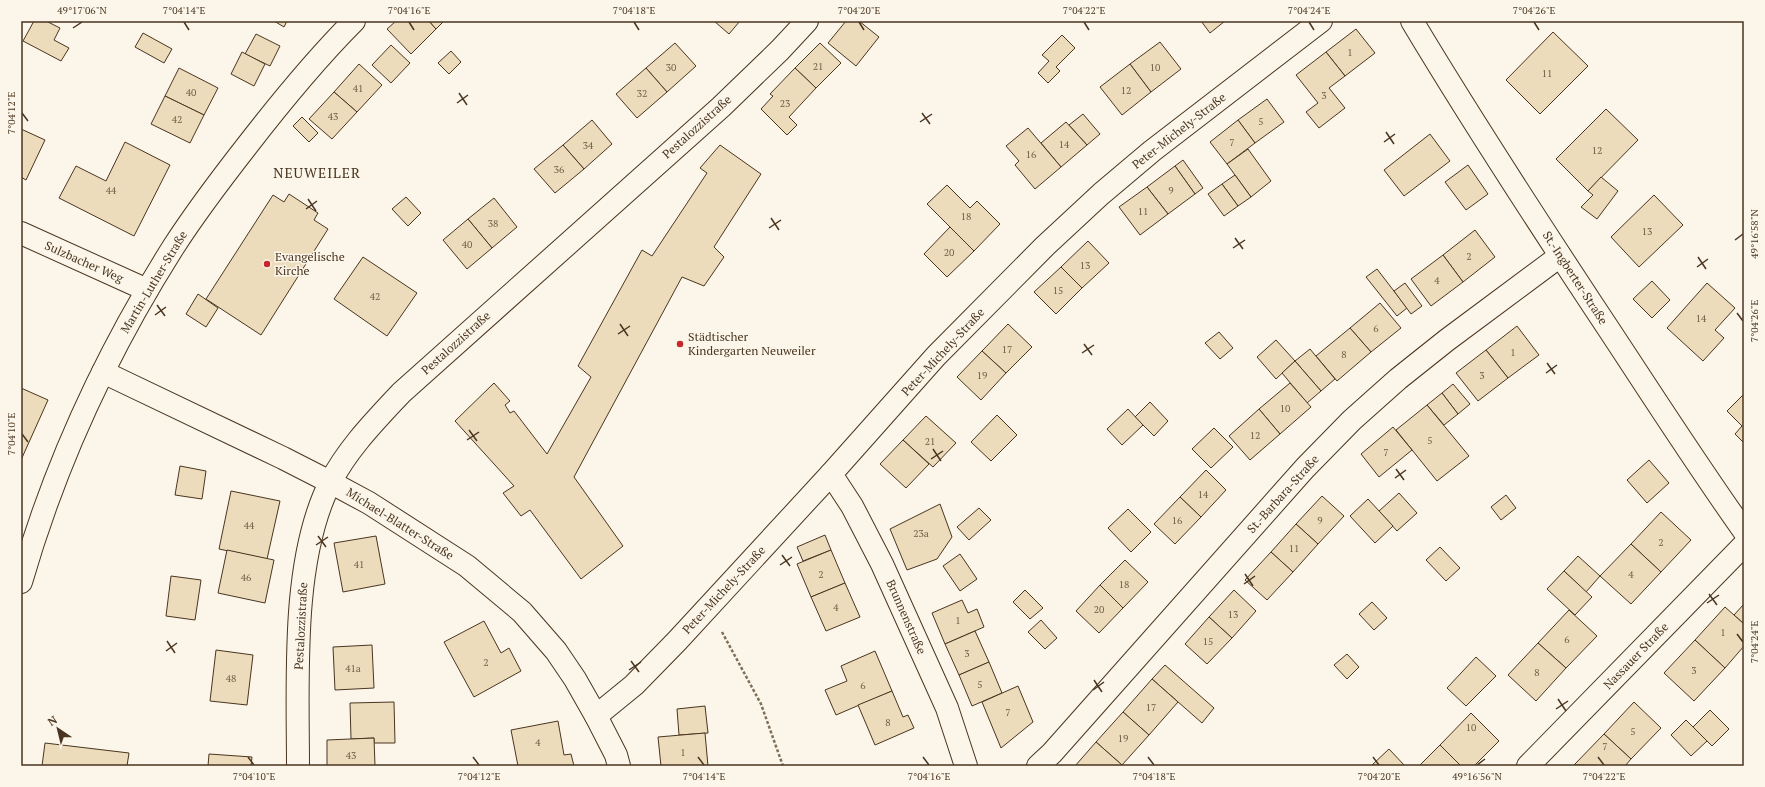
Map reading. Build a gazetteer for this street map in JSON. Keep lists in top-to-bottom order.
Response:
{
  "streets": {
    "street": [
      "Pestalozzistraße",
      "Peter-Michely-Straße",
      "Sulzbacher Weg",
      "St.-Ingberter-Straße",
      "Martin-Luther-Straße",
      "St.-Barbara-Straße",
      "Michael-Blatter-Straße",
      "Brunnenstraße",
      "Nassauer Straße"
    ]
  },
  "crossings": [
    ["Pestalozzistraße", "Michael-Blatter-Straße"],
    ["Peter-Michely-Straße", "Michael-Blatter-Straße"],
    ["Peter-Michely-Straße", "Brunnenstraße"],
    ["Sulzbacher Weg", "Martin-Luther-Straße"],
    ["St.-Ingberter-Straße", "St.-Barbara-Straße"],
    ["Martin-Luther-Straße", "Michael-Blatter-Straße"]
  ],
  "districts": ["NEUWEILER"],
  "places": ["Evangelische Kirche", "Städtischer Kindergarten Neuweiler"],
  "house_numbers": [
    "1",
    "21",
    "30",
    "10",
    "11",
    "41",
    "12",
    "40",
    "32",
    "3",
    "23",
    "43",
    "42",
    "5",
    "7",
    "14",
    "34",
    "12",
    "16",
    "36",
    "44",
    "9",
    "11",
    "18",
    "38",
    "13",
    "40",
    "20",
    "2",
    "13",
    "4",
    "15",
    "42",
    "14",
    "6",
    "17",
    "1",
    "8",
    "19",
    "3",
    "10",
    "12",
    "5",
    "21",
    "7",
    "14",
    "16",
    "9",
    "44",
    "23a",
    "2",
    "11",
    "41",
    "2",
    "4",
    "46",
    "18",
    "4",
    "20",
    "13",
    "1",
    "1",
    "6",
    "15",
    "3",
    "2",
    "41a",
    "3",
    "8",
    "48",
    "5",
    "6",
    "17",
    "7",
    "8",
    "10",
    "5",
    "19",
    "4",
    "7",
    "1",
    "43"
  ],
  "north": "top left",
  "coordinates": [
    "49°17'06\"N",
    "7°04'14\"E",
    "7°04'16\"E",
    "7°04'18\"E",
    "7°04'20\"E",
    "7°04'22\"E",
    "7°04'24\"E",
    "7°04'26\"E",
    "7°04'12\"E",
    "49°16'58\"N",
    "7°04'10\"E",
    "49°16'56\"N"
  ]
}
